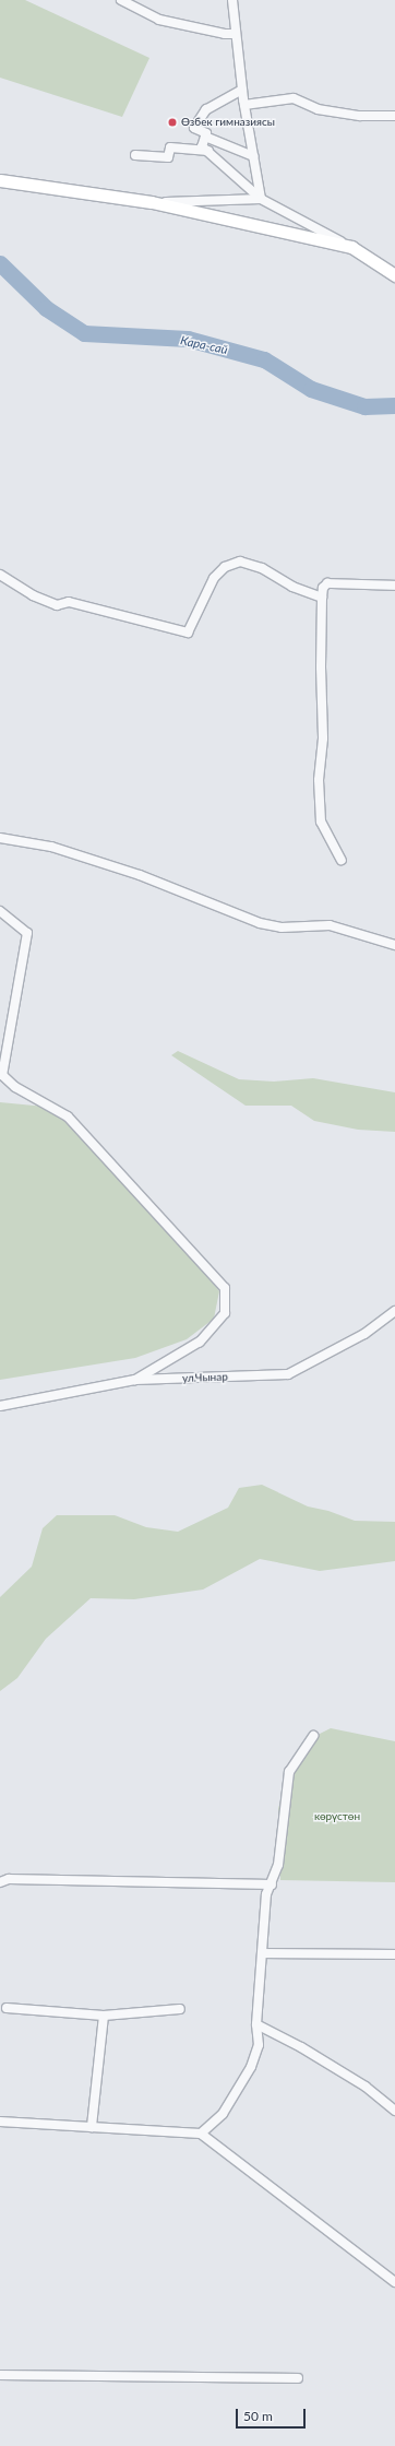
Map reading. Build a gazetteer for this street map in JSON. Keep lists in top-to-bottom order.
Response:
{
  "streets": {
    "street": ["ул.Чынар"]
  },
  "water": ["Кара-сай"],
  "parks": ["көрүстөн"],
  "places": ["Өзбек гимназиясы"],
  "scale_bar": "50 m"
}
